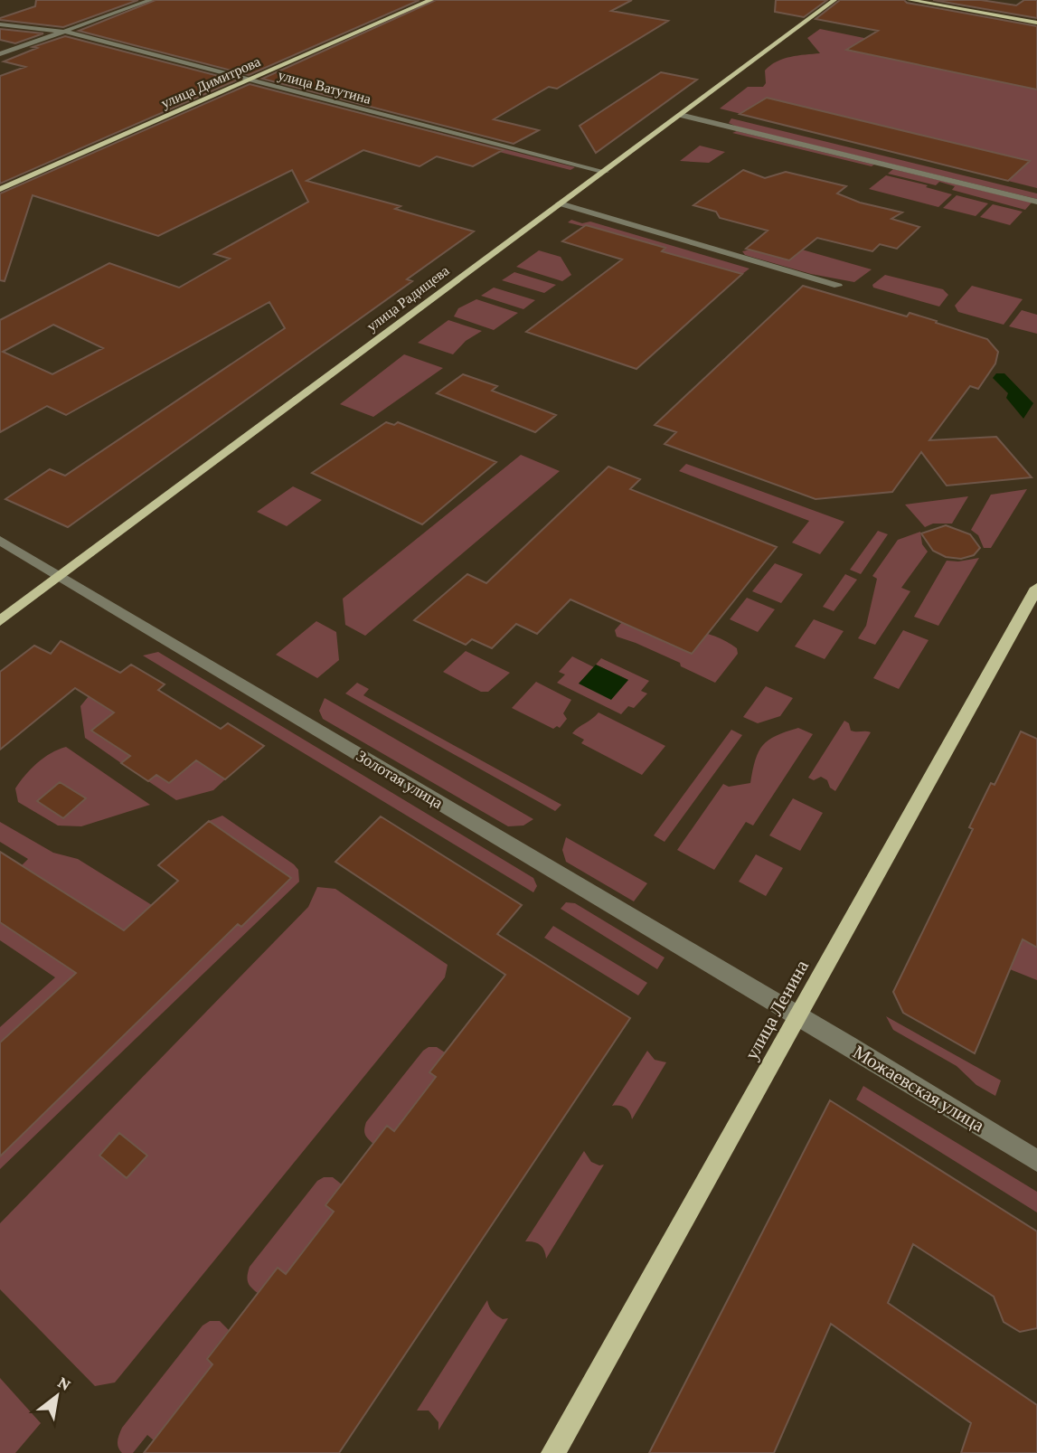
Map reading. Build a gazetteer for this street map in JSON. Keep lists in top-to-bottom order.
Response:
{
  "streets": {
    "main road": ["улица Димитрова", "улица Радищева", "улица Ленина"],
    "street": ["улица Ватутина", "Золотая улица", "Можаевская улица"]
  },
  "crossings": [
    ["улица Димитрова", "улица Ватутина"],
    ["улица Ватутина", "улица Радищева"],
    ["улица Радищева", "Золотая улица"],
    ["Золотая улица", "улица Ленина"],
    ["Золотая улица", "Можаевская улица"],
    ["улица Ленина", "Можаевская улица"]
  ],
  "north": "top right"
}
